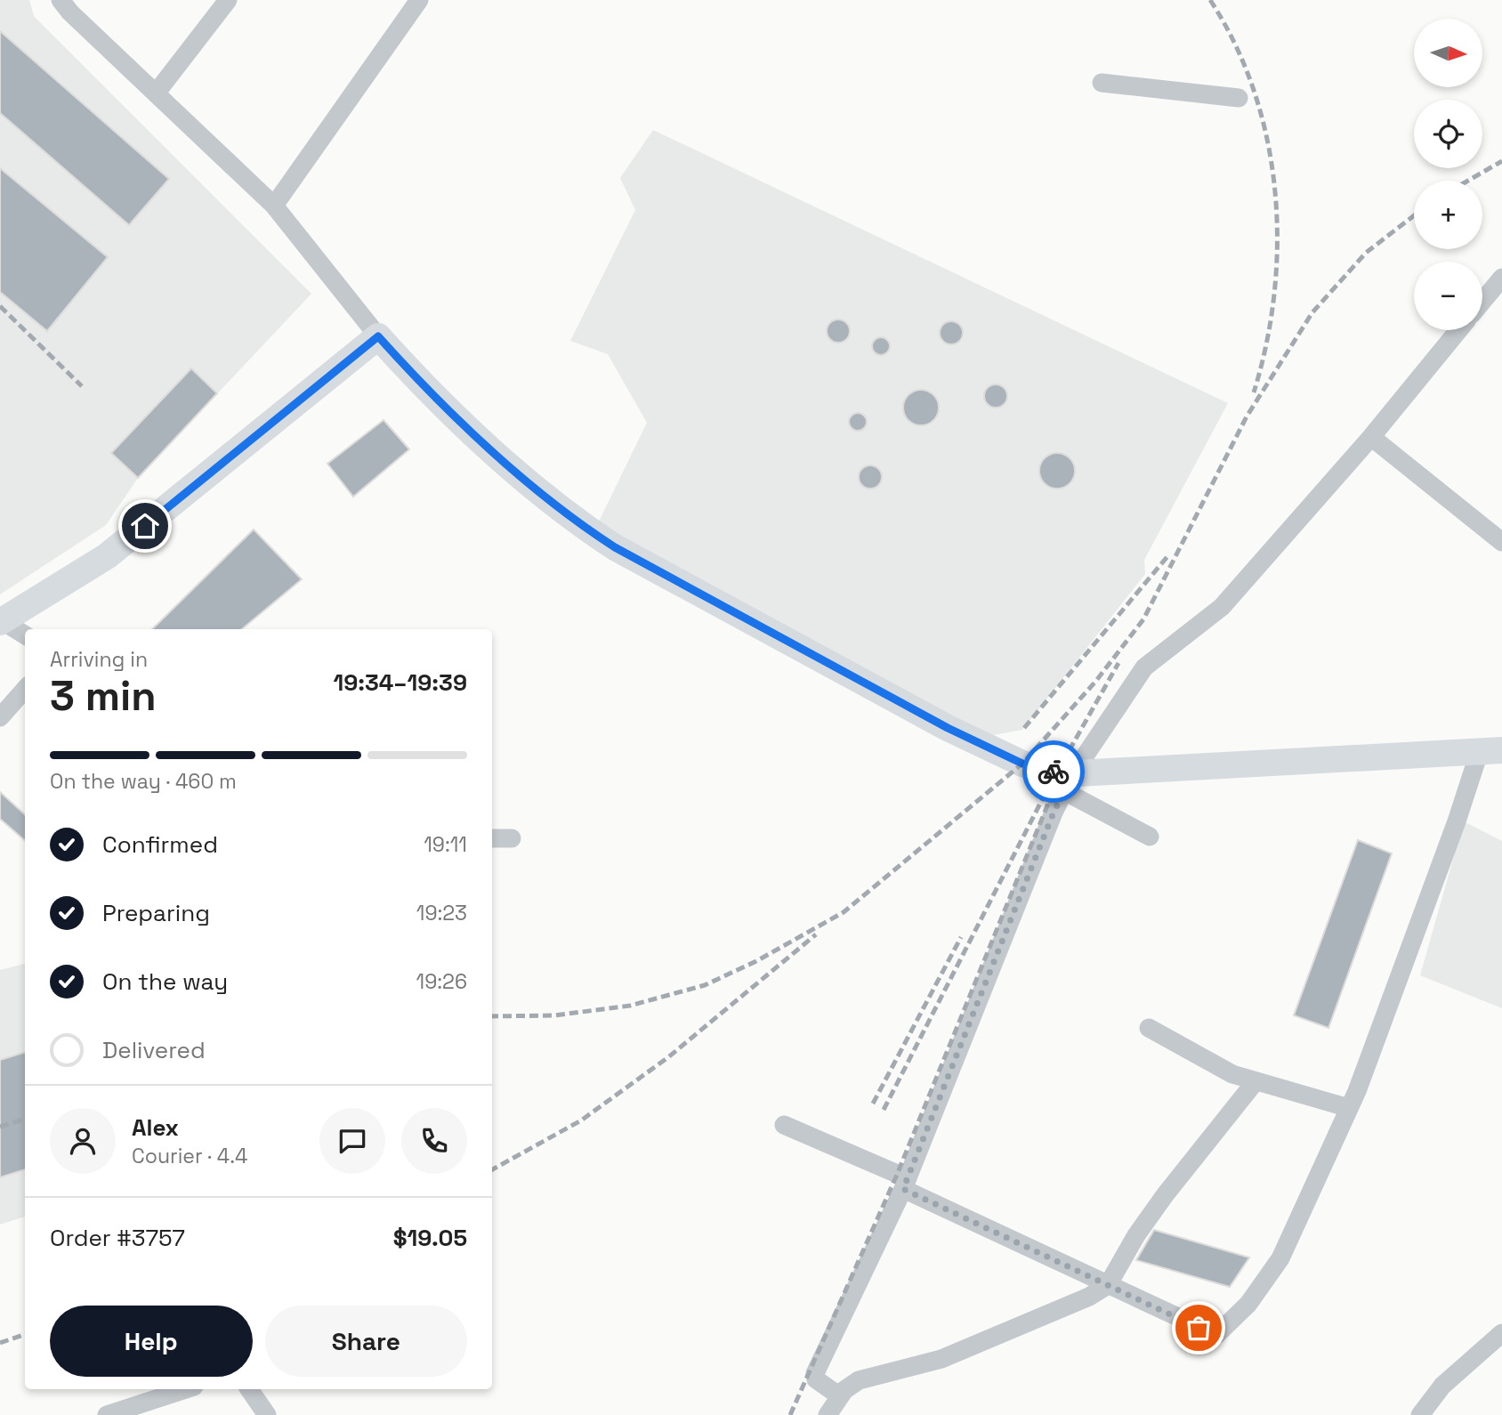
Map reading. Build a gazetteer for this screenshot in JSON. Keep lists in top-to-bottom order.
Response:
{
  "north": "right",
  "page": {
    "map_buttons": ["+", "−"],
    "heading": ["3 min", "Arriving in", "19:34–19:39"],
    "panel": [
      "Alex",
      "Courier · 4.4",
      "Order #3757",
      "$19.05"
    ],
    "bar": "On the way · 460 m",
    "list": [
      ["Confirmed", "19:11"],
      ["Preparing", "19:23"],
      ["On the way", "19:26"],
      "Delivered"
    ],
    "buttons": ["Help", "Share"]
  }
}
